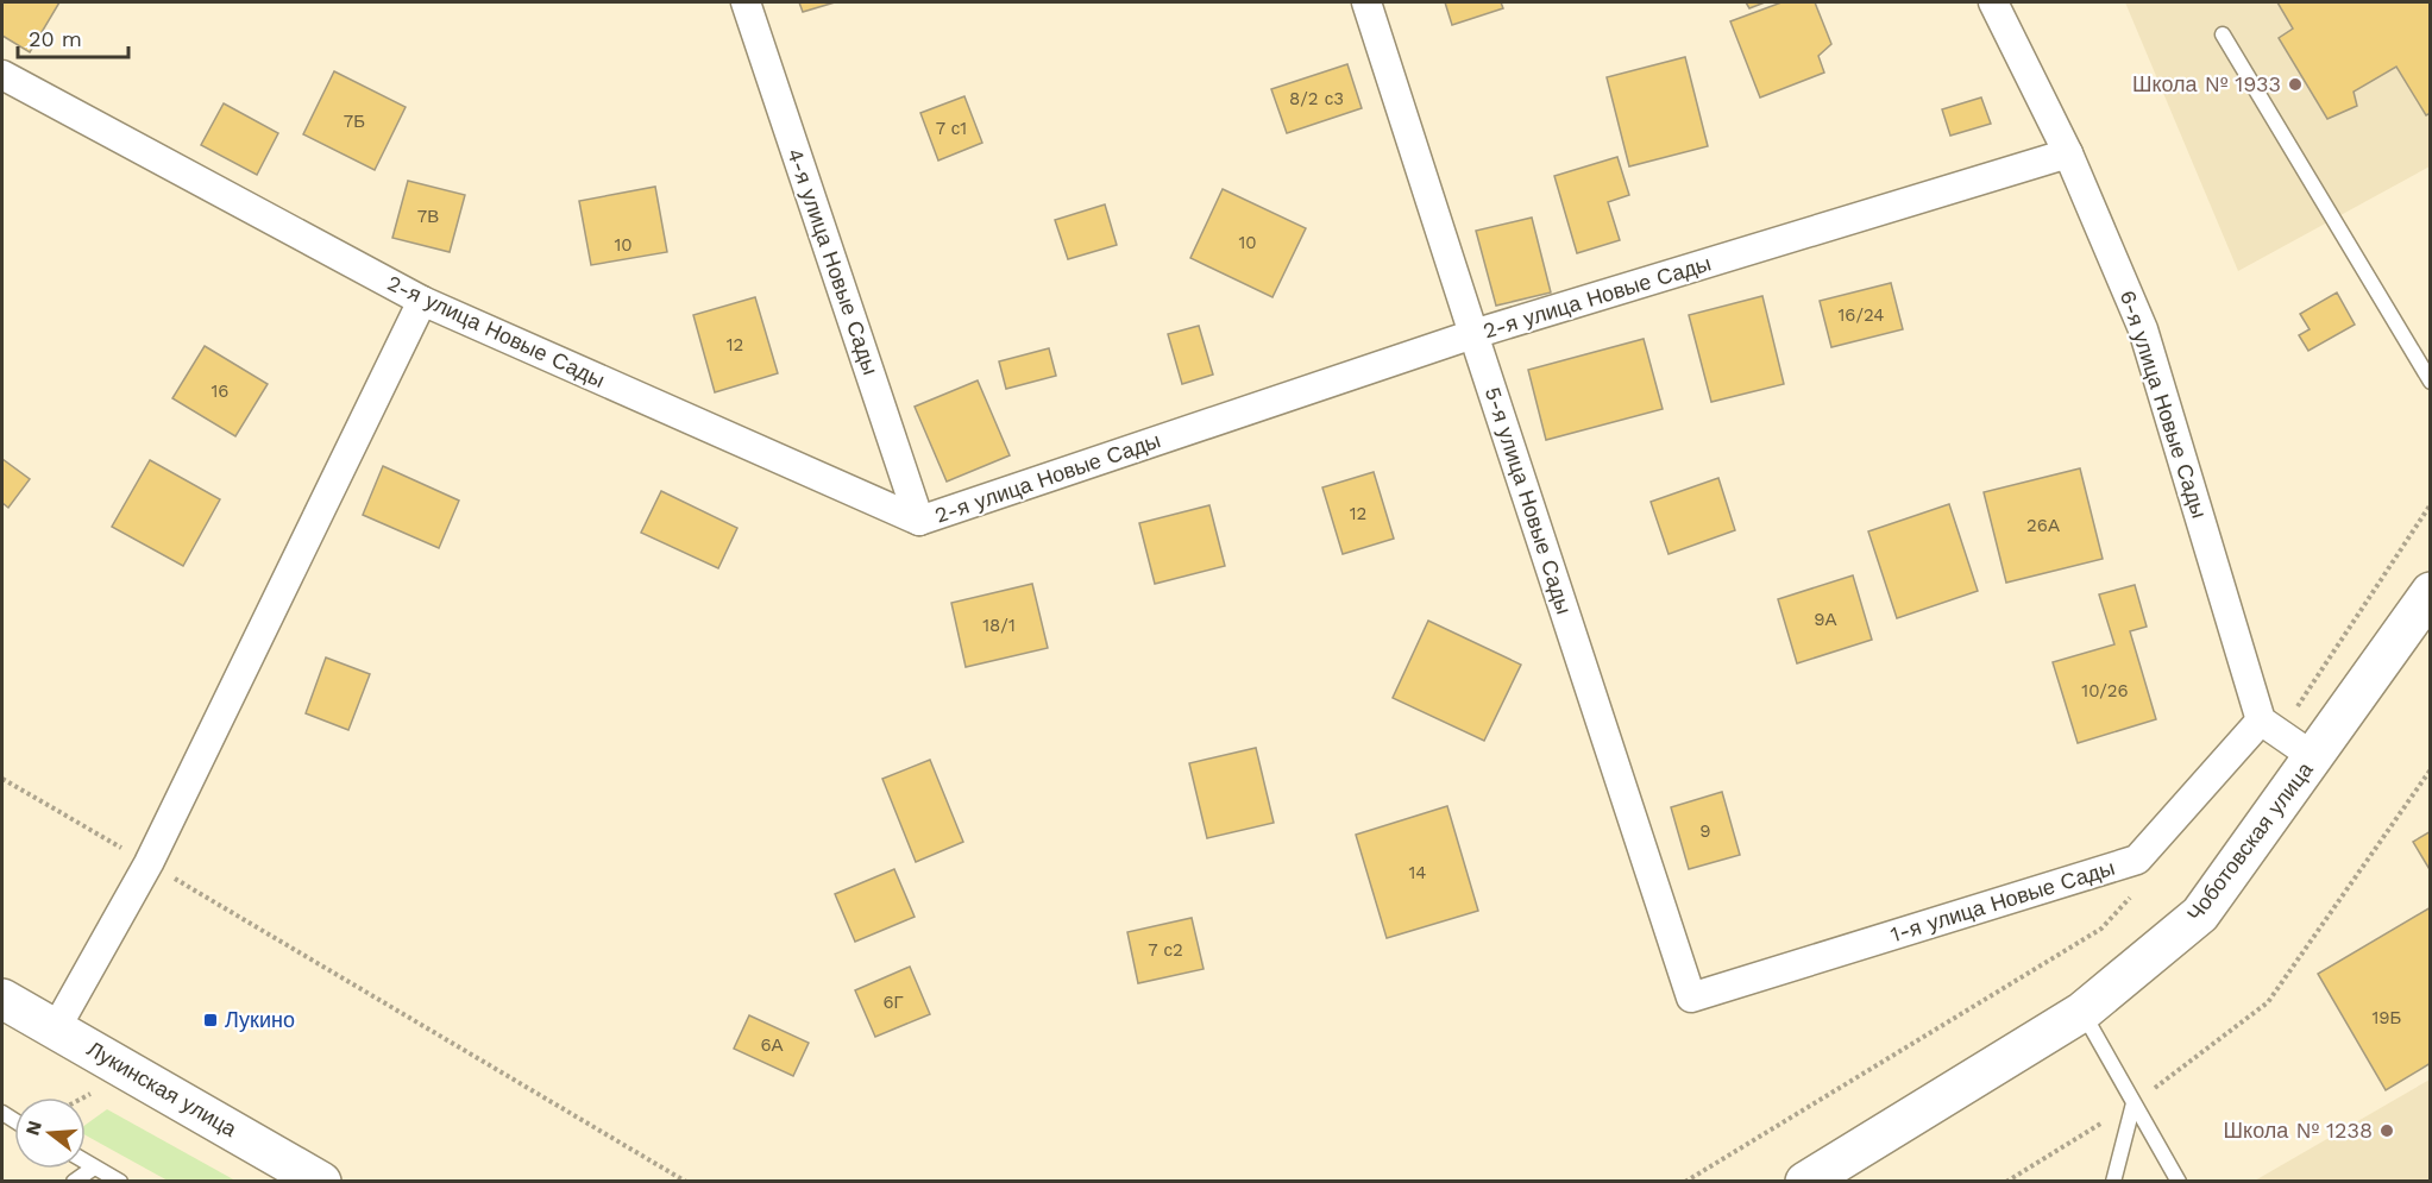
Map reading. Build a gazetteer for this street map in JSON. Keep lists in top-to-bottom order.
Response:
{
  "streets": {
    "main road": ["Чоботовская улица", "Лукинская улица"],
    "street": [
      "4-я улица Новые Сады",
      "2-я улица Новые Сады",
      "6-я улица Новые Сады",
      "5-я улица Новые Сады",
      "1-я улица Новые Сады"
    ]
  },
  "crossings": [
    ["4-я улица Новые Сады", "2-я улица Новые Сады"],
    ["2-я улица Новые Сады", "6-я улица Новые Сады"],
    ["2-я улица Новые Сады", "5-я улица Новые Сады"],
    ["6-я улица Новые Сады", "1-я улица Новые Сады"],
    ["5-я улица Новые Сады", "1-я улица Новые Сады"]
  ],
  "places": {
    "other": ["Школа № 1933", "Школа № 1238"],
    "transit": ["Лукино"]
  },
  "house_numbers": [
    "8/2 с3",
    "7Б",
    "7 с1",
    "7В",
    "10",
    "10",
    "16/24",
    "12",
    "16",
    "12",
    "26А",
    "9А",
    "18/1",
    "10/26",
    "9",
    "14",
    "7 с2",
    "6Г",
    "19Б",
    "6А"
  ],
  "scale_bar": "20 m",
  "north": "left"
}
